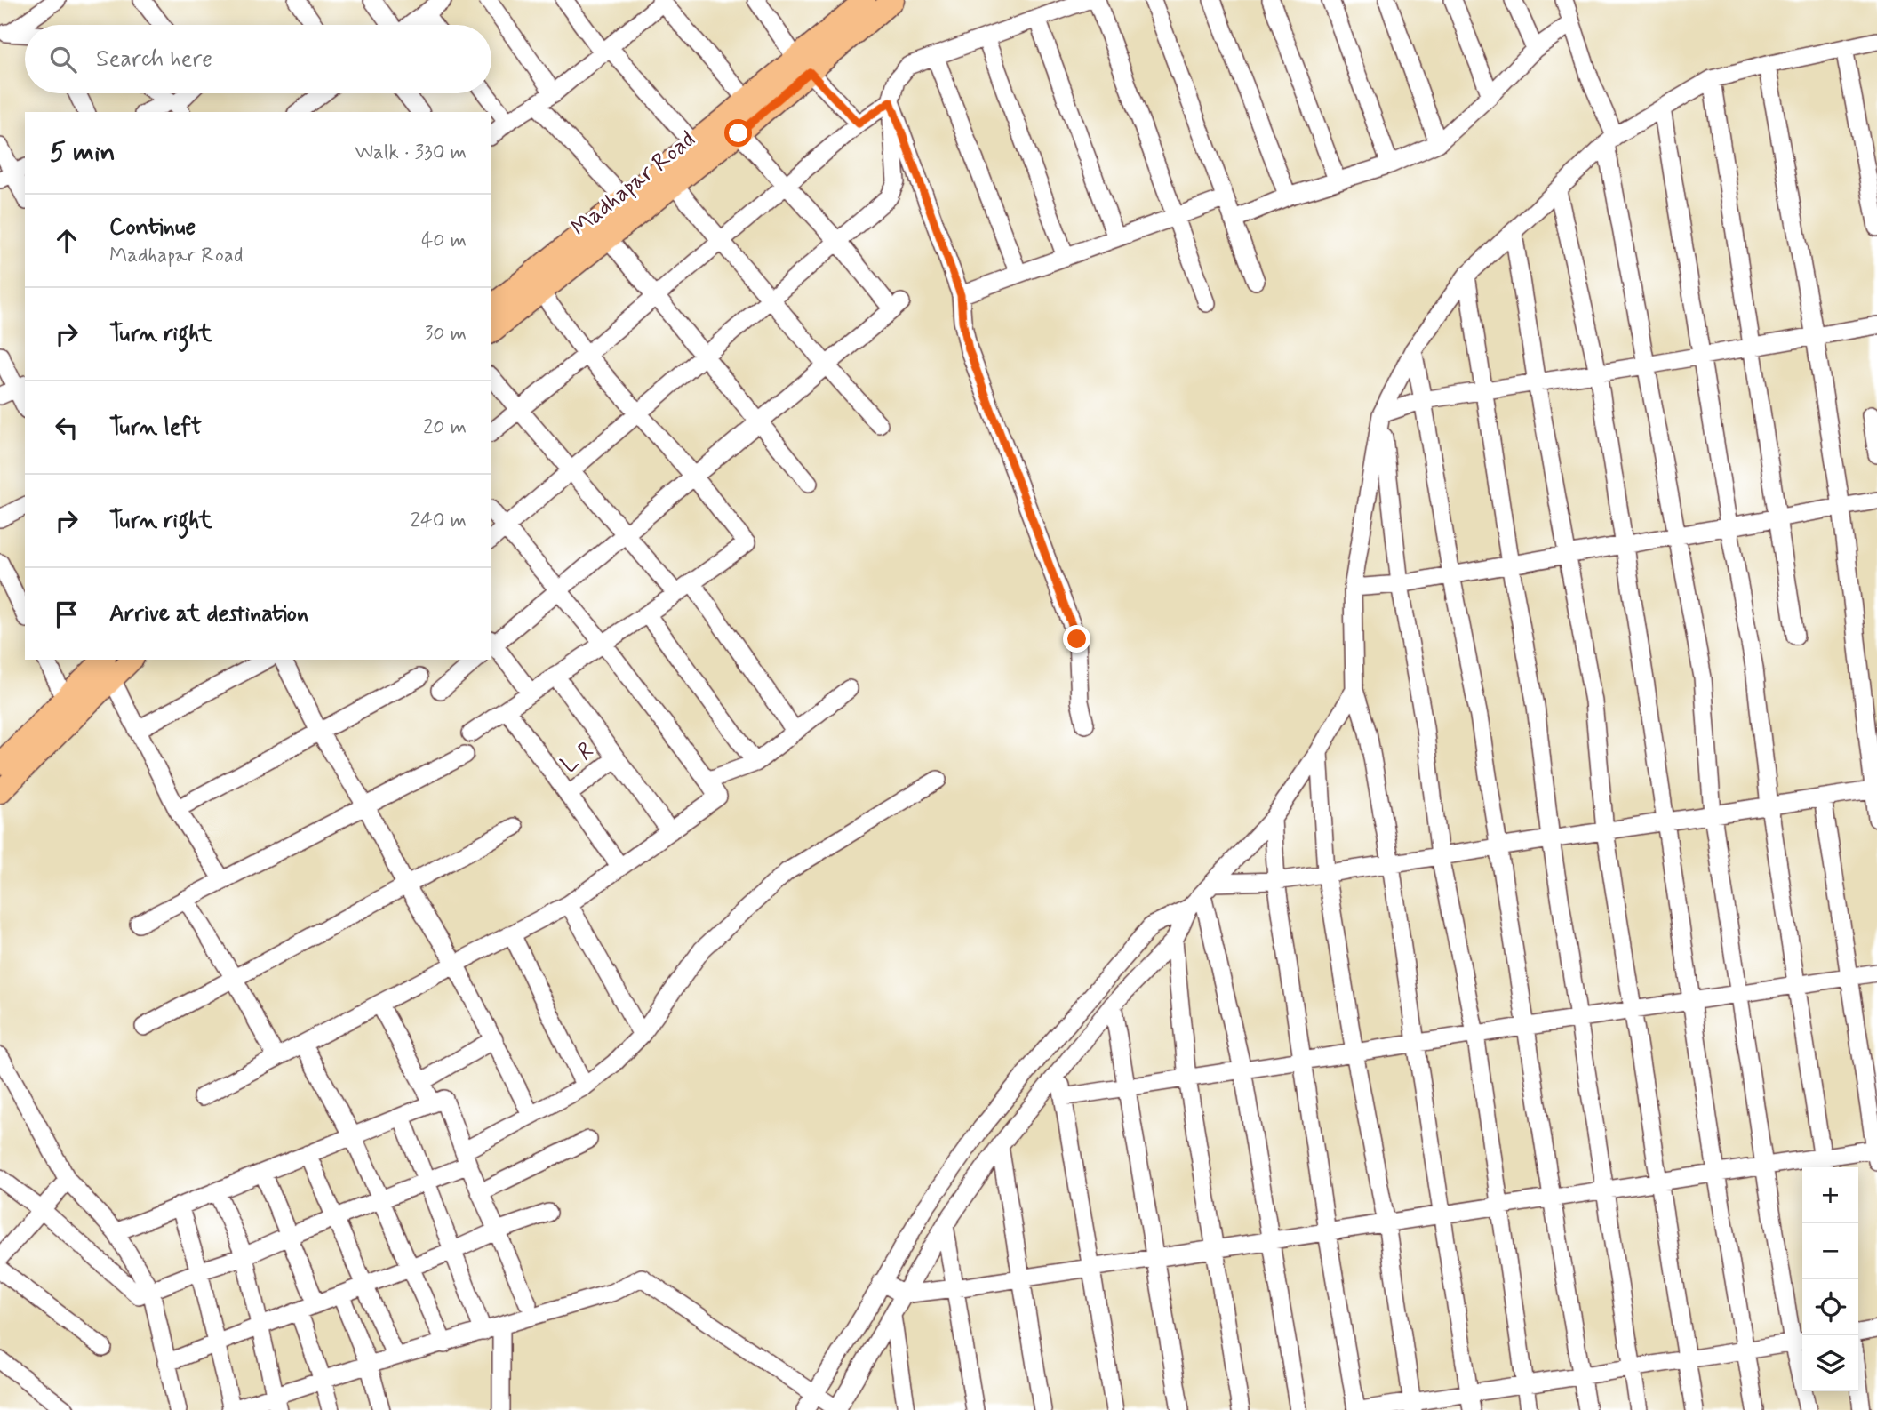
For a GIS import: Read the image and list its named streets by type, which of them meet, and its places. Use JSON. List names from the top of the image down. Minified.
{"streets":{"main road":["Madhapar Road"],"street":["L R"]},"page":{"search":"Search here","heading":["5 min","Walk · 330 m"],"list":[["Continue","Madhapar Road","40 m"],["Turn right","30 m"],["Turn left","20 m"],["Turn right","240 m"],"Arrive at destination"],"map_buttons":["+","−"]}}
